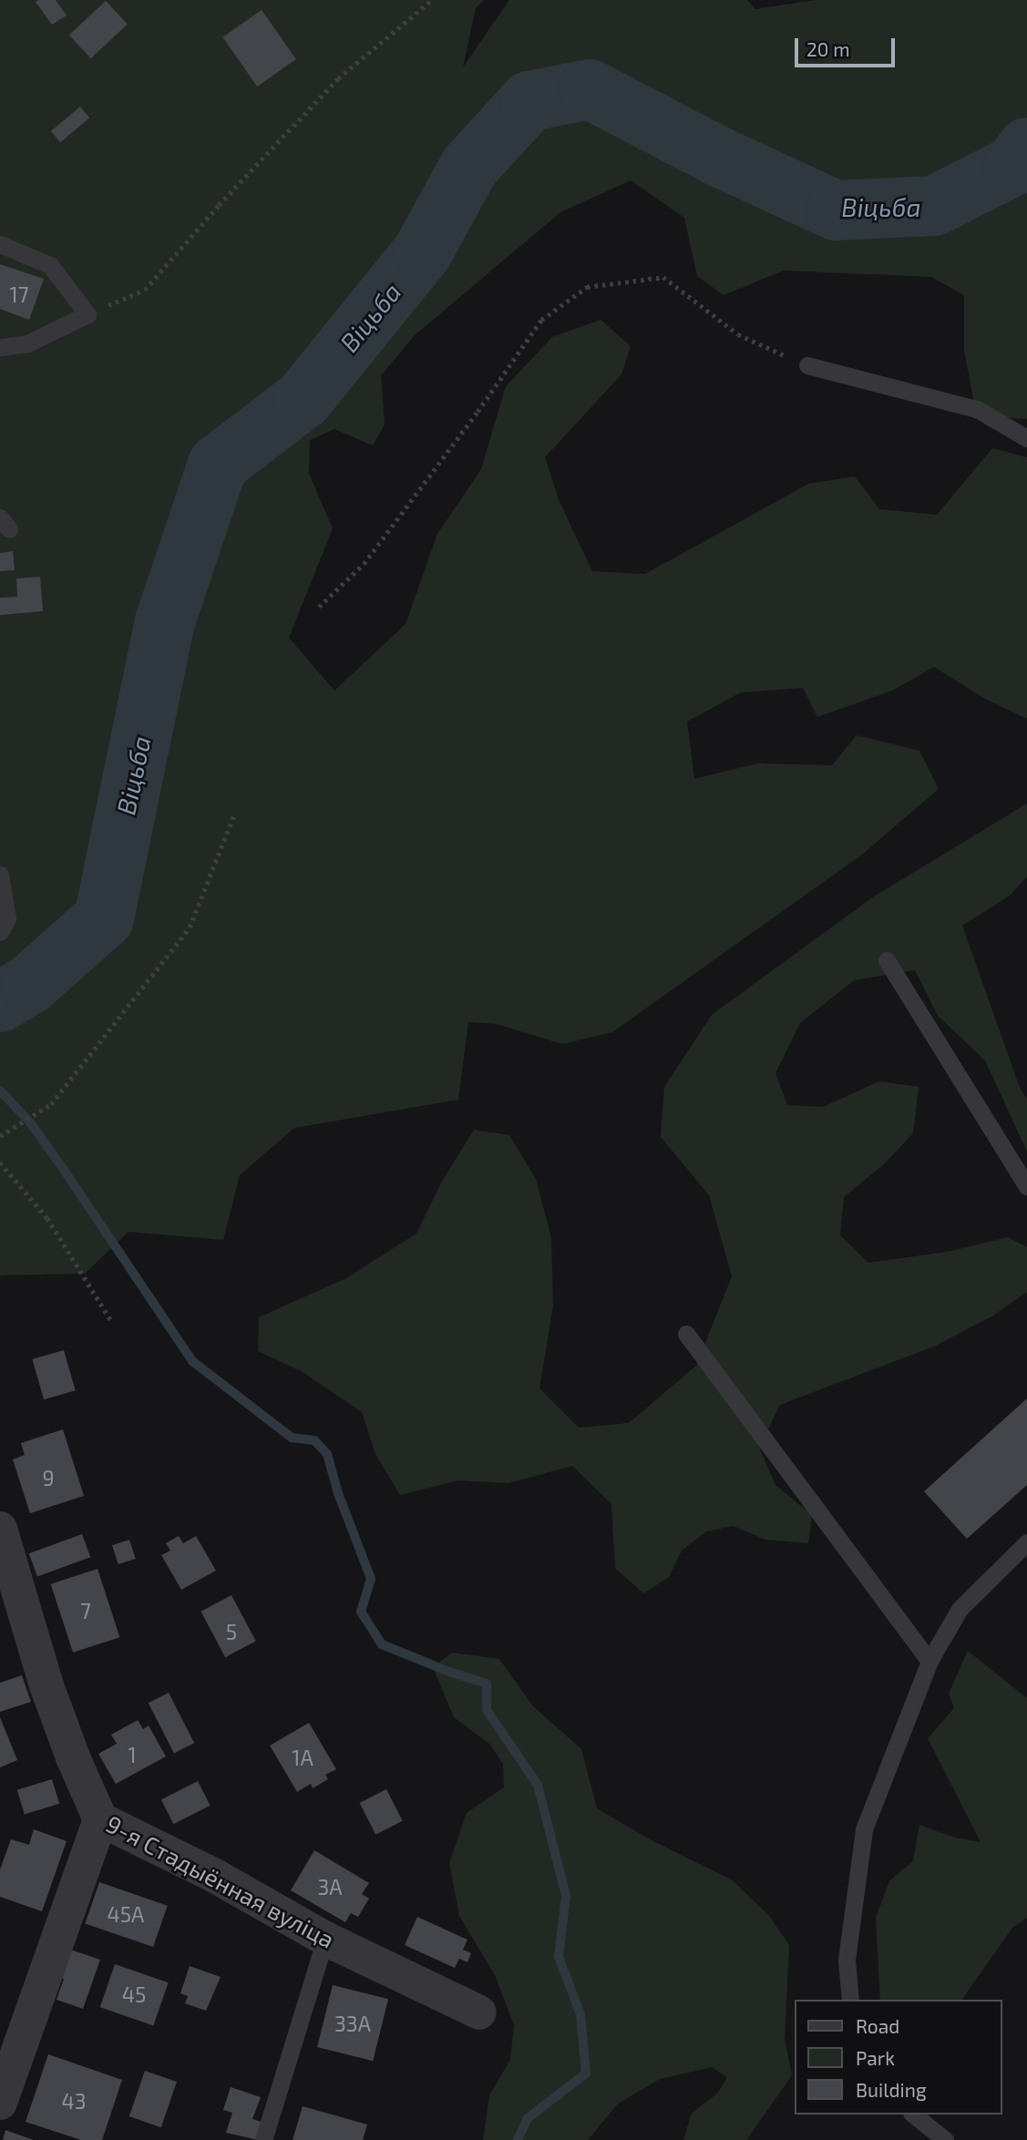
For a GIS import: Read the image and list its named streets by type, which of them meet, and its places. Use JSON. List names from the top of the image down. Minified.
{"streets":{"street":["9-я Стадыённая вуліца"]},"water":["Віцьба"],"house_numbers":["17","9","7","5","1","1А","3А","45А","45","33А","43"],"legend":["Road","Park","Building"],"scale_bar":"20 m"}
